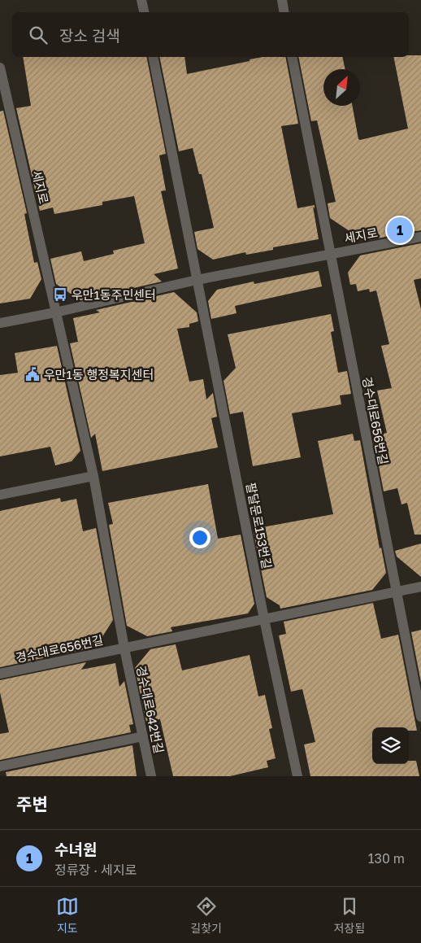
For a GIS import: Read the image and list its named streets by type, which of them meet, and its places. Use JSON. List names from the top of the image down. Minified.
{"streets":{"street":["세지로","경수대로656번길","팔달문로153번길","경수대로642번길"]},"crossings":[["세지로","경수대로656번길"],["세지로","팔달문로153번길"],["경수대로656번길","팔달문로153번길"],["경수대로656번길","경수대로642번길"]],"places":{"bus stop":["우만1동주민센터"],"public building":["우만1동 행정복지센터"]},"north":"top right","page":{"search":"장소 검색","pins":"1","heading":"주변","list":[{"mark":"1","name":"수녀원","note":"정류장 · 세지로","value":"130 m"}],"nav":["지도","길찾기","저장됨"]}}
